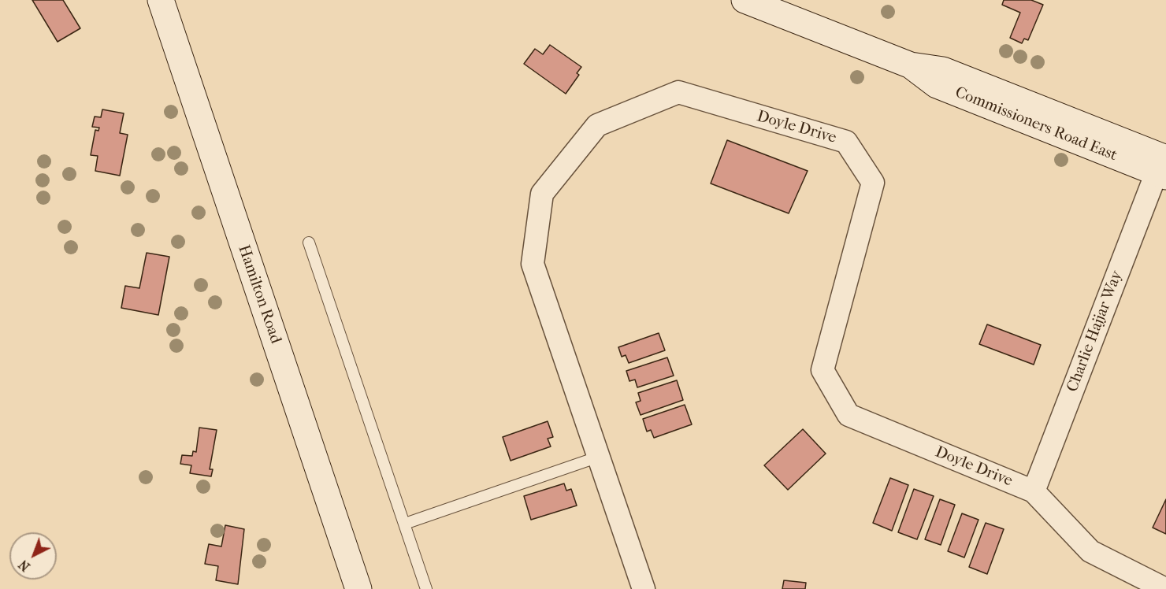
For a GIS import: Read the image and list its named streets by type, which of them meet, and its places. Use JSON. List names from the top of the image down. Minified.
{"streets":{"main road":["Commissioners Road East","Hamilton Road"],"street":["Doyle Drive","Charlie Hajjar Way"]},"crossings":[["Commissioners Road East","Charlie Hajjar Way"],["Doyle Drive","Charlie Hajjar Way"]],"north":"bottom left"}
